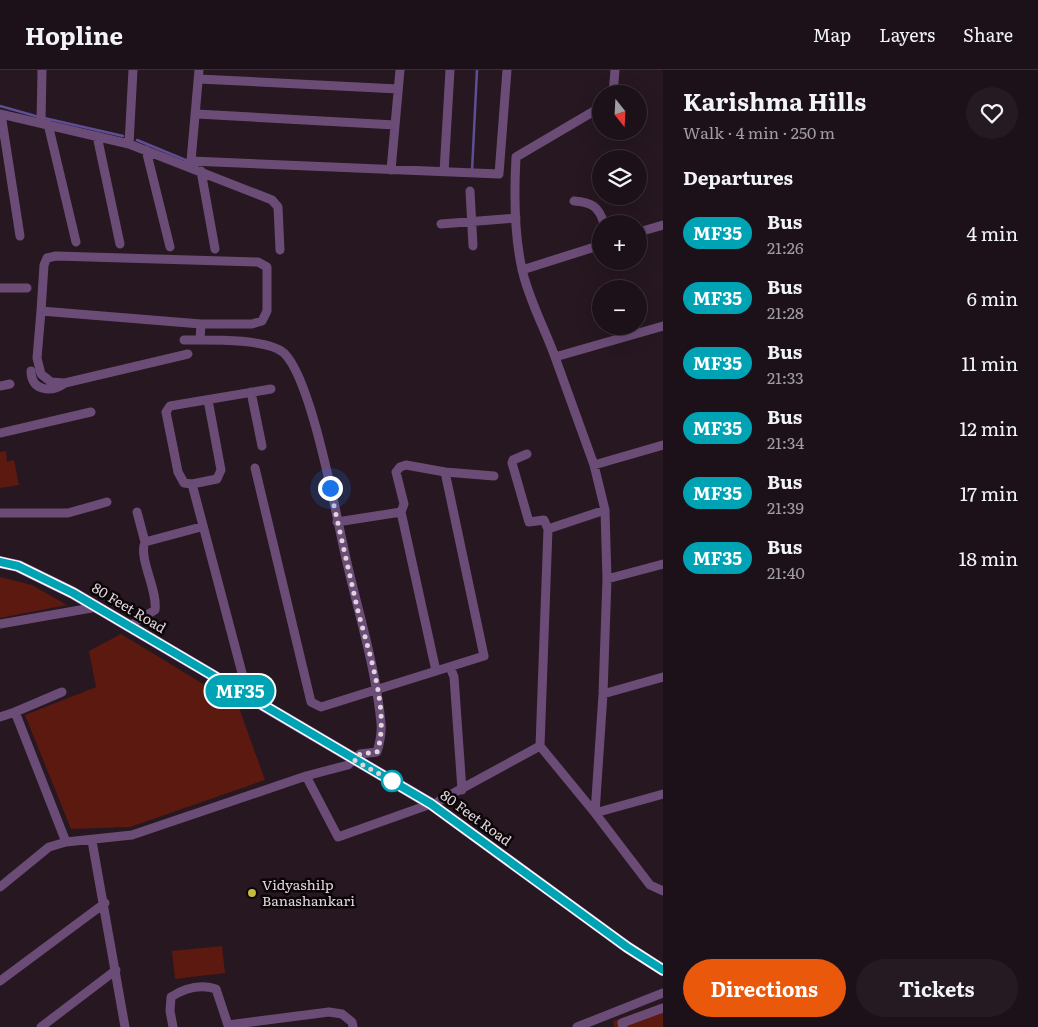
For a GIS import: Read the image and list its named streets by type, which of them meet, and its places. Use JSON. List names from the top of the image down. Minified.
{"streets":{"main road":["80 Feet Road"]},"places":["Vidyashilp Banashankari"],"lines":["bus line MF35"],"north":"bottom","page":{"header":"Hopline","nav":["Map","Layers","Share"],"on_map":"MF35","heading":[["Karishma Hills","Walk · 4 min · 250 m"],"Departures"],"map_buttons":["+","−"],"list":[{"mark":"MF35","name":"Bus","note":"21:26","value":"4 min"},{"mark":"MF35","name":"Bus","note":"21:28","value":"6 min"},{"mark":"MF35","name":"Bus","note":"21:33","value":"11 min"},{"mark":"MF35","name":"Bus","note":"21:34","value":"12 min"},{"mark":"MF35","name":"Bus","note":"21:39","value":"17 min"},{"mark":"MF35","name":"Bus","note":"21:40","value":"18 min"}],"buttons":["Directions","Tickets"]}}
